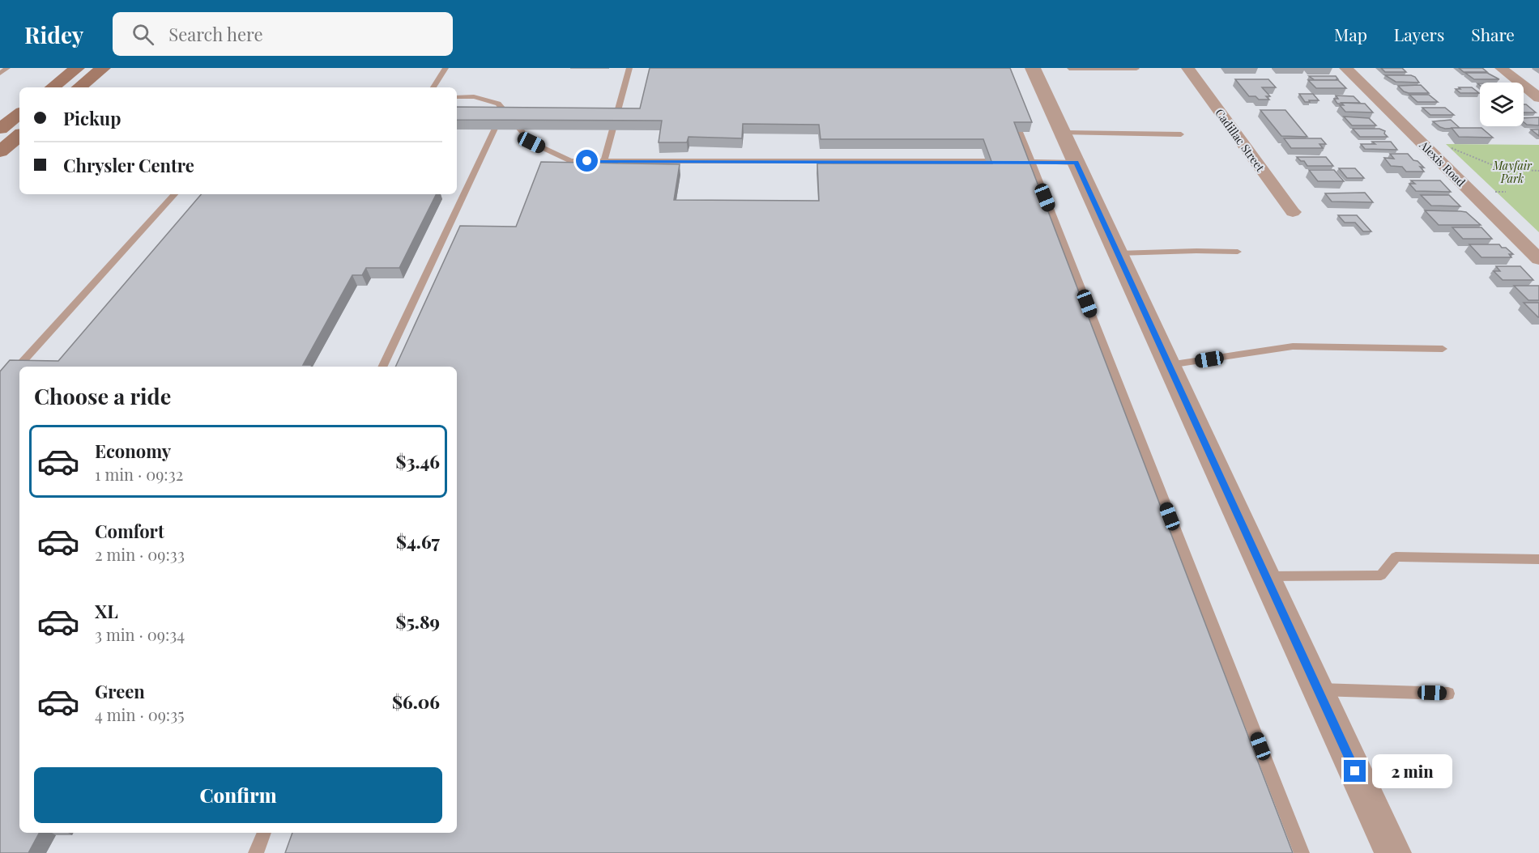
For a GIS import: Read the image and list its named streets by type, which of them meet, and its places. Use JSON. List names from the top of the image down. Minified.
{"streets":{"street":["Cadillac Street","Alexis Road"]},"parks":["Mayfair Park"],"page":{"header":"Ridey","search":"Search here","nav":["Map","Layers","Share"],"banner":["Pickup","Chrysler Centre"],"heading":"Choose a ride","list":[{"name":"Economy","note":"1 min · 09:32","value":"$3.46"},{"name":"Comfort","note":"2 min · 09:33","value":"$4.67"},{"name":"XL","note":"3 min · 09:34","value":"$5.89"},{"name":"Green","note":"4 min · 09:35","value":"$6.06"}],"bubble":"2 min","buttons":"Confirm"}}
